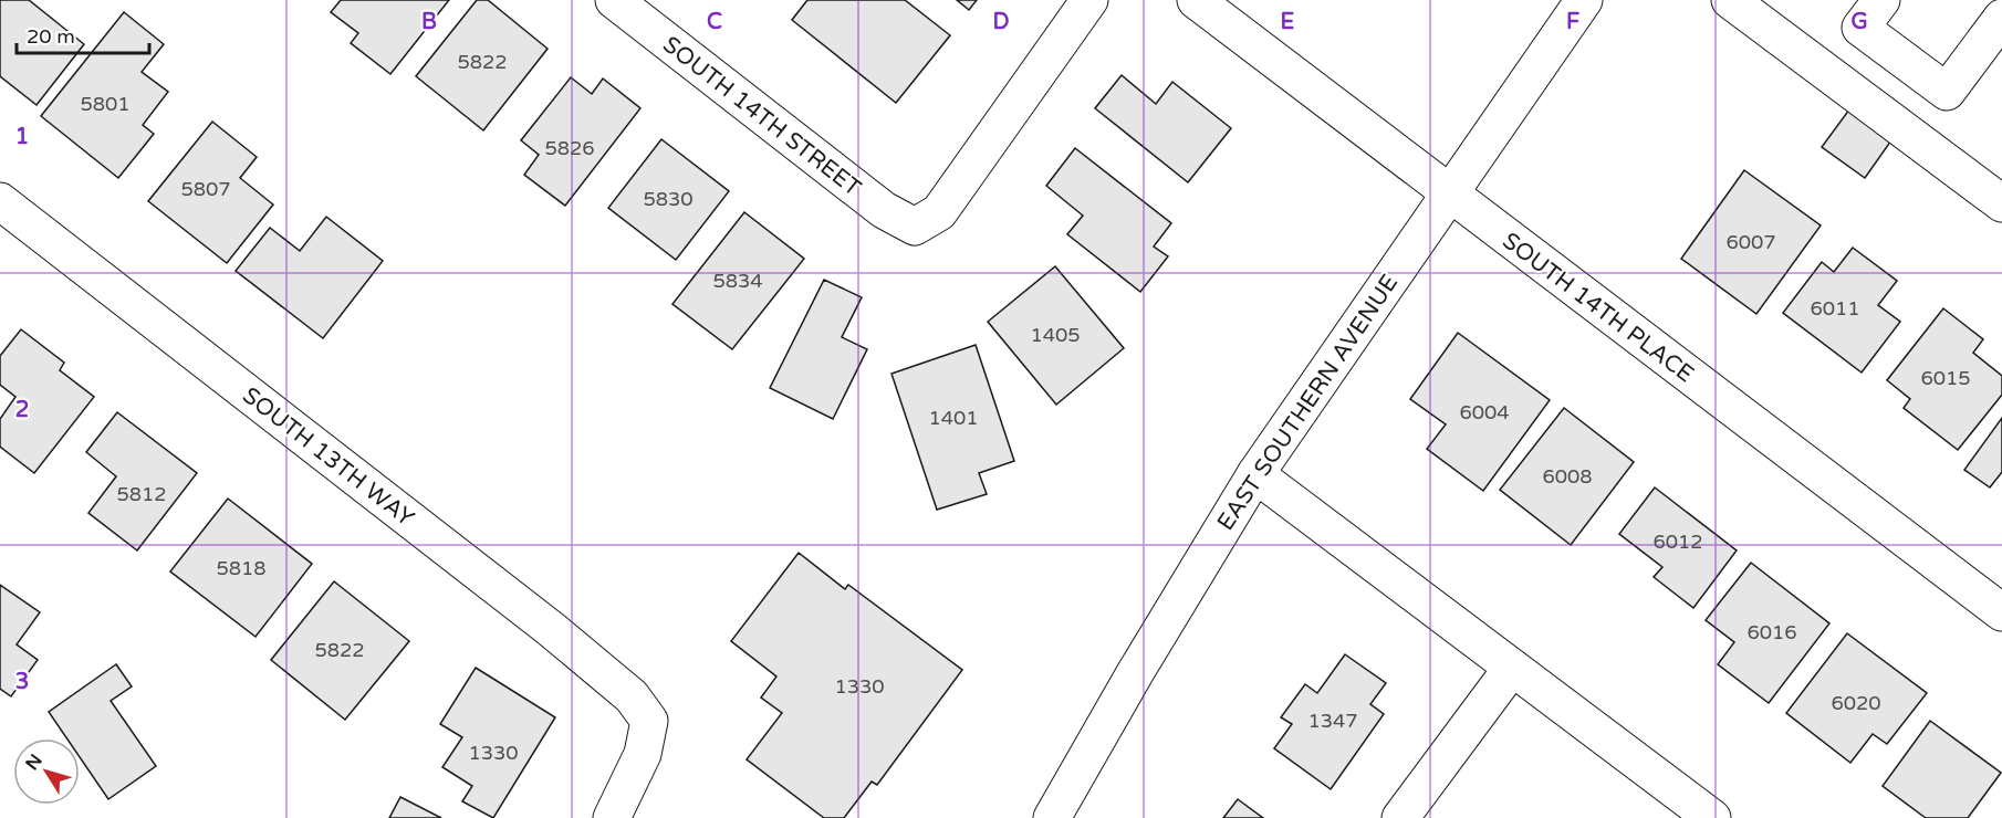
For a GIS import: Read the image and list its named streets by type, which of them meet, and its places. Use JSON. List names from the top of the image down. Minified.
{"streets":{"street":["SOUTH 14TH STREET","SOUTH 14TH PLACE","EAST SOUTHERN AVENUE","SOUTH 13TH WAY"]},"crossings":[["SOUTH 14TH PLACE","EAST SOUTHERN AVENUE"]],"house_numbers":["5822","5801","5826","5807","5830","6007","5834","6011","1405","6015","6004","1401","6008","5812","6012","5818","6016","5822","1330","6020","1347","1330"],"scale_bar":"20 m","north":"top left","grid":{"columns":["B","C","D","E","F","G"],"rows":["1","2","3"]}}
